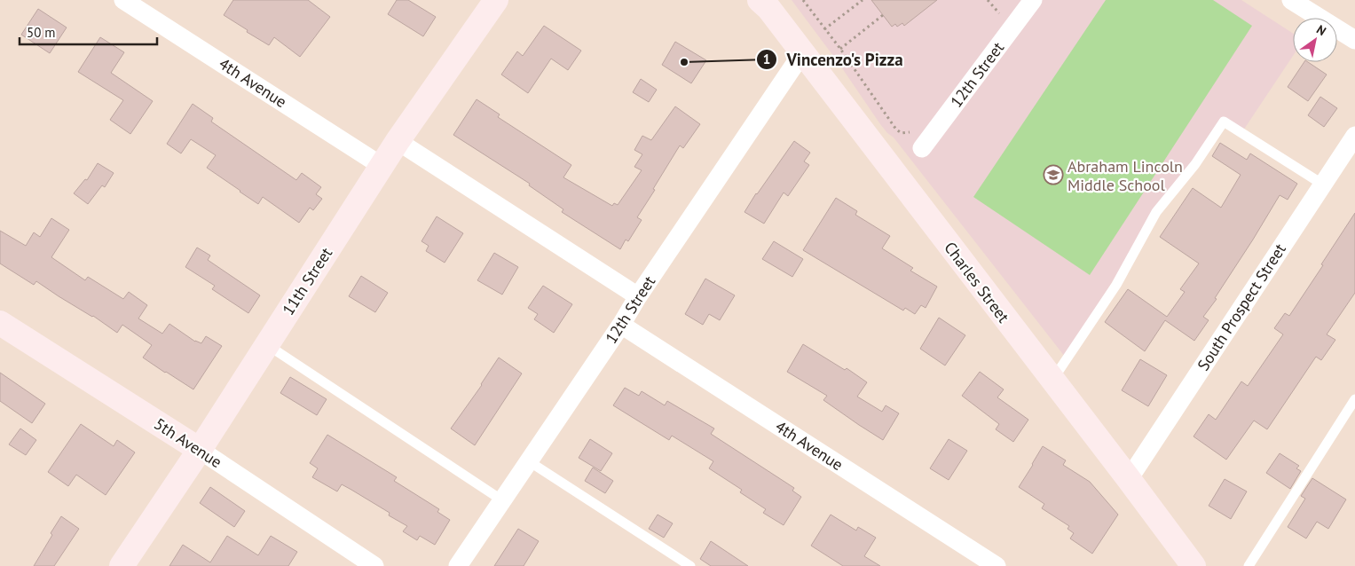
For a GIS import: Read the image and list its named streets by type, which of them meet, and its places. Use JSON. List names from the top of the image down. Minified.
{"streets":{"main road":["11th Street","Charles Street","5th Avenue"],"street":["12th Street","4th Avenue","South Prospect Street"]},"crossings":[["12th Street","4th Avenue"],["12th Street","Charles Street"],["4th Avenue","11th Street"],["11th Street","5th Avenue"],["Charles Street","South Prospect Street"]],"places":{"other":["Vincenzo's Pizza"],"school or university":["Abraham Lincoln Middle School"]},"scale_bar":"50 m","north":"top right"}
